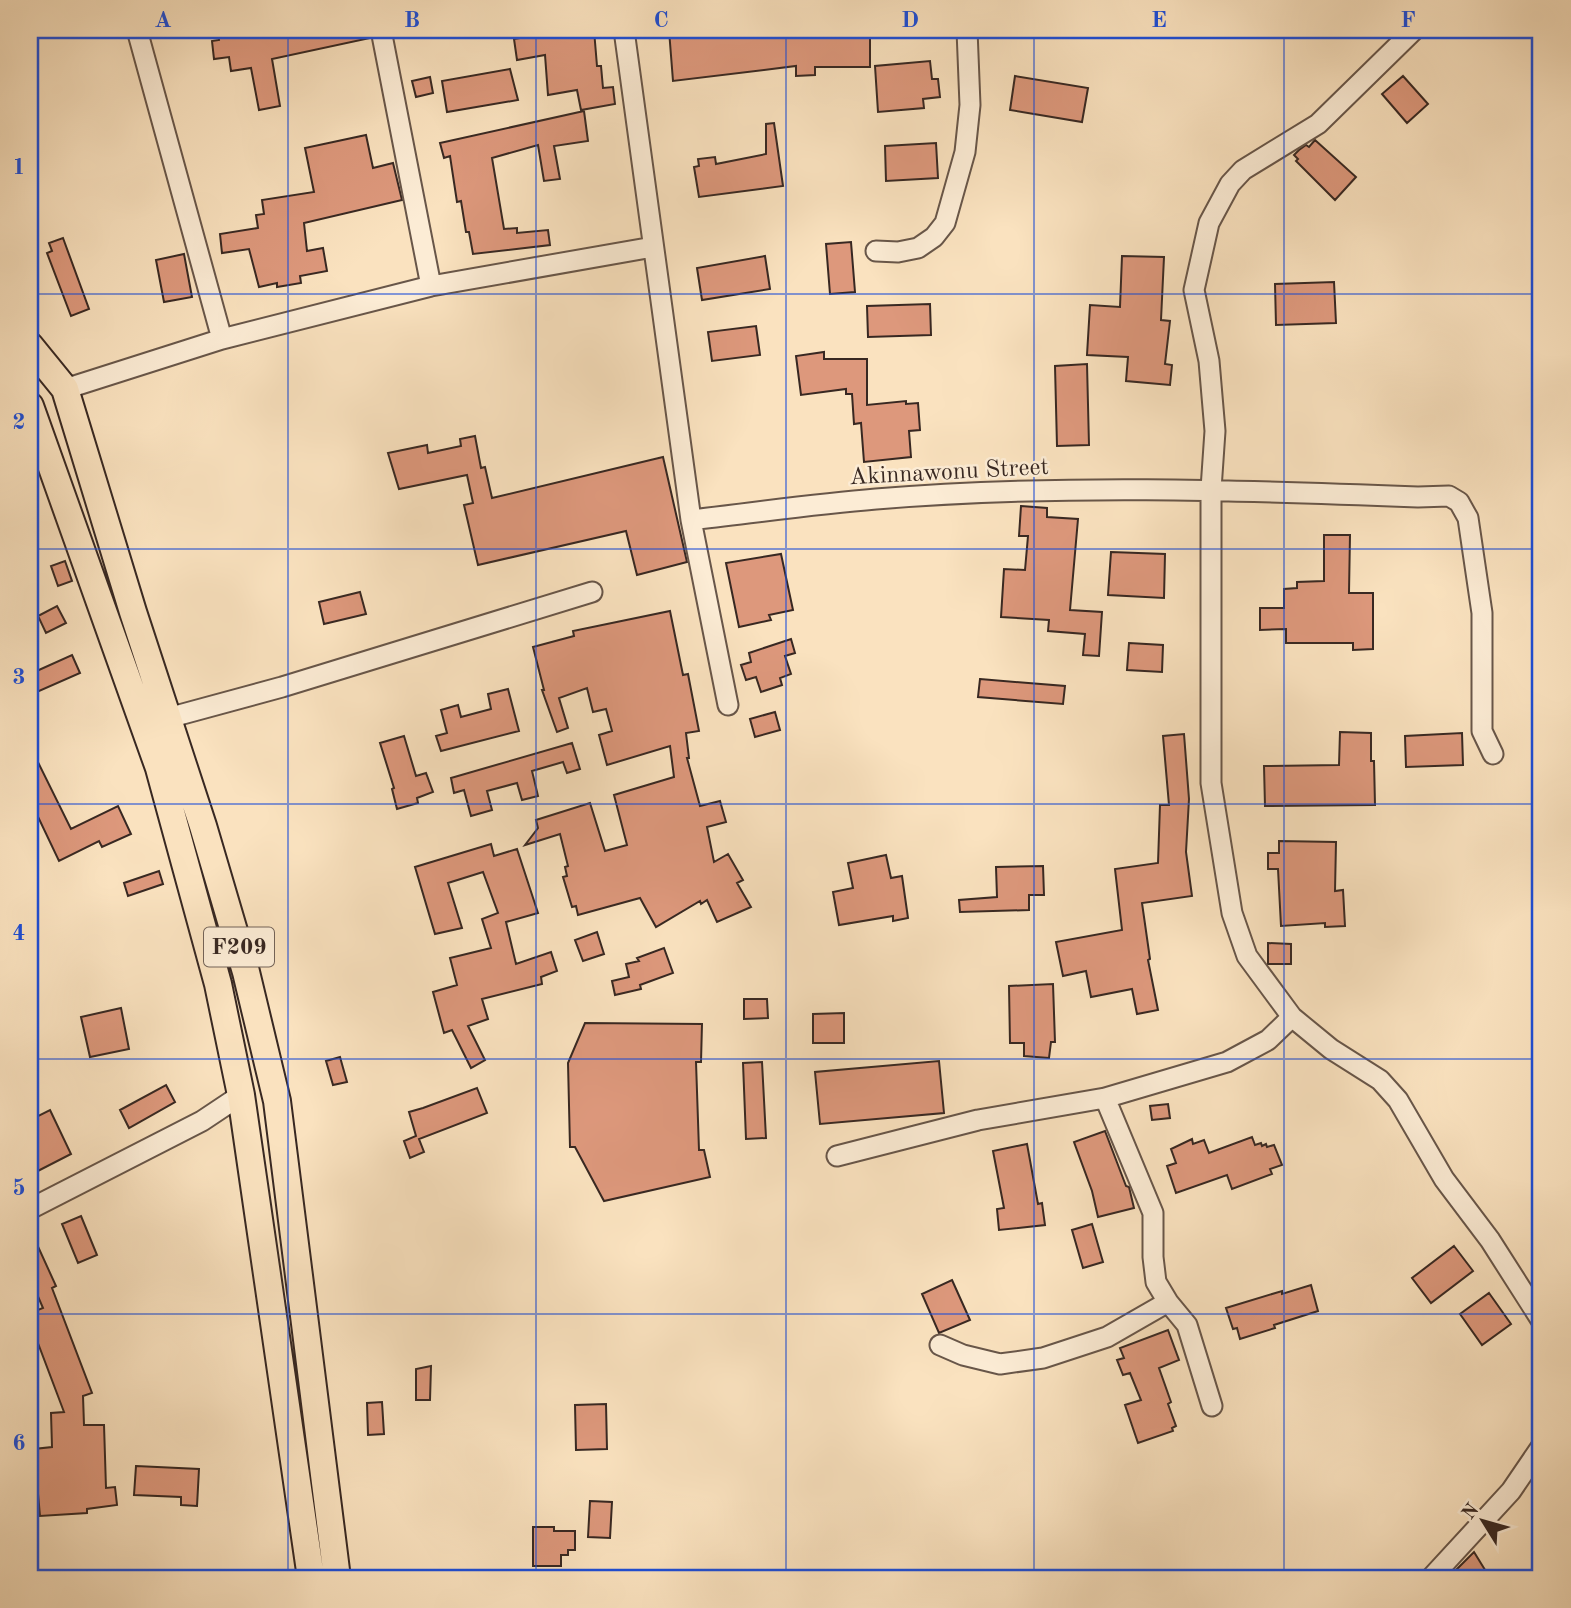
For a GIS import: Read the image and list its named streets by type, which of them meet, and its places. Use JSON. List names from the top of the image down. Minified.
{"streets":{"main road":["F209"],"street":["Akinnawonu Street"]},"north":"top left","grid":{"columns":["A","B","C","D","E","F"],"rows":["1","2","3","4","5","6"]}}
